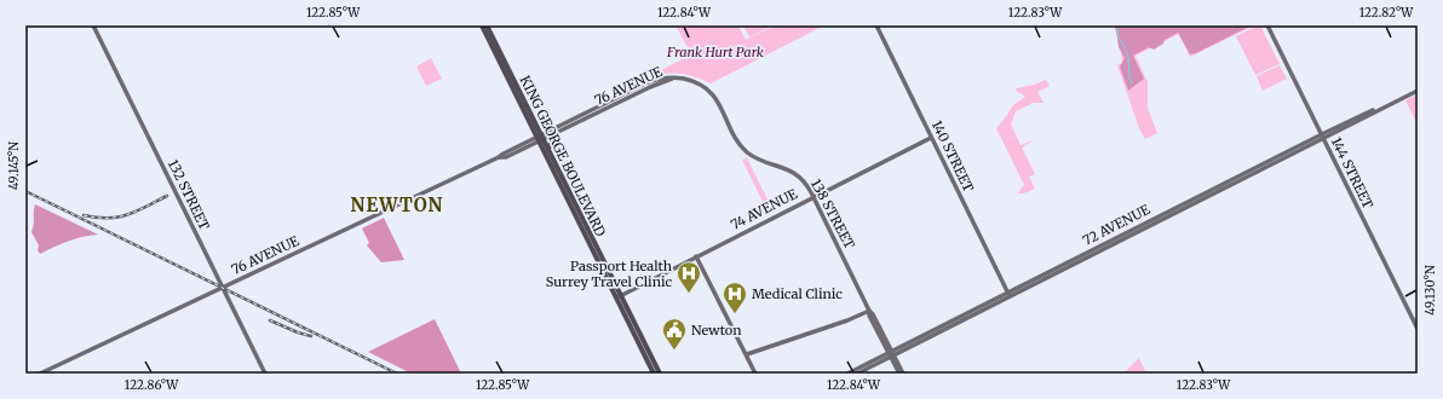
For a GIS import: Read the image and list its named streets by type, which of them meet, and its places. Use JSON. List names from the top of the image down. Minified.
{"streets":{"main road":["76 AVENUE","KING GEORGE BOULEVARD","140 STREET","144 STREET","132 STREET","74 AVENUE","138 STREET","72 AVENUE"]},"crossings":[["76 AVENUE","KING GEORGE BOULEVARD"],["76 AVENUE","132 STREET"],["76 AVENUE","138 STREET"],["KING GEORGE BOULEVARD","74 AVENUE"],["140 STREET","74 AVENUE"],["140 STREET","72 AVENUE"],["144 STREET","72 AVENUE"],["74 AVENUE","138 STREET"],["138 STREET","72 AVENUE"]],"districts":["NEWTON"],"parks":["Frank Hurt Park"],"places":{"hospital":["Passport Health Surrey Travel Clinic","Medical Clinic"],"public building":["Newton"]},"coordinates":["122.85°W","122.84°W","122.83°W","122.82°W","49.145°N","49.130°N","122.86°W"]}
